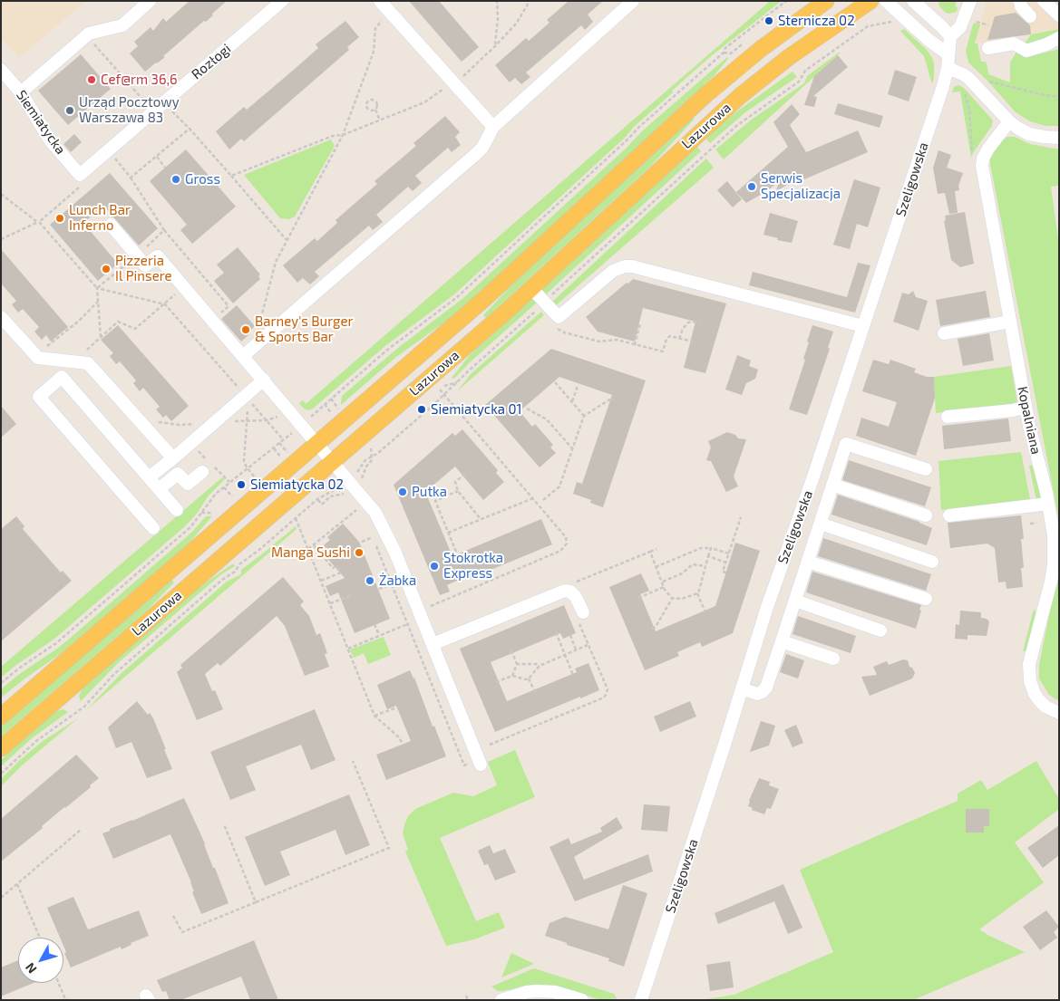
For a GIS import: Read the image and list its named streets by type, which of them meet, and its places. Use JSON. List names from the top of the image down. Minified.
{"streets":{"main road":["Lazurowa"],"street":["Rozłogi","Siemiatycka","Szeligowska","Kopalniana"]},"crossings":[["Rozłogi","Siemiatycka"]],"places":["Sternicza 02","Cef@rm 36,6","Urząd Pocztowy Warszawa 83","Gross","Serwis Specjalizacja","Lunch Bar Inferno","Pizzeria Il Pinsere","Barney's Burger & Sports Bar","Siemiatycka 01","Siemiatycka 02","Putka","Manga Sushi","Stokrotka Express","Żabka"],"north":"bottom left"}
